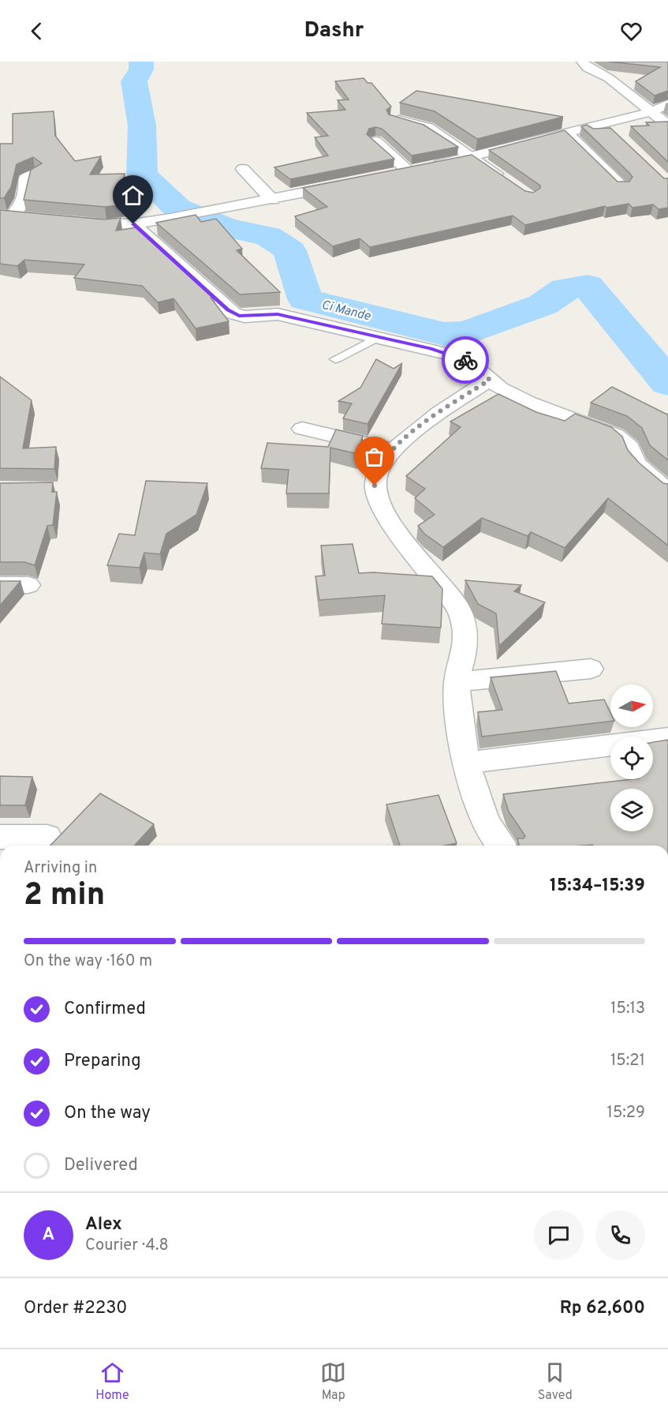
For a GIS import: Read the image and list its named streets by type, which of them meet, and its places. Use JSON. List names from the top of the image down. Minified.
{"water":["Ci Mande"],"north":"right","page":{"header":"Dashr","heading":["2 min","Arriving in","15:34–15:39"],"panel":["Alex","Courier · 4.8","Order #2230","Rp 62,600"],"bar":"On the way · 160 m","list":[["Confirmed","15:13"],["Preparing","15:21"],["On the way","15:29"],"Delivered"],"round":"A","tabs":["Home","Map","Saved"]}}
